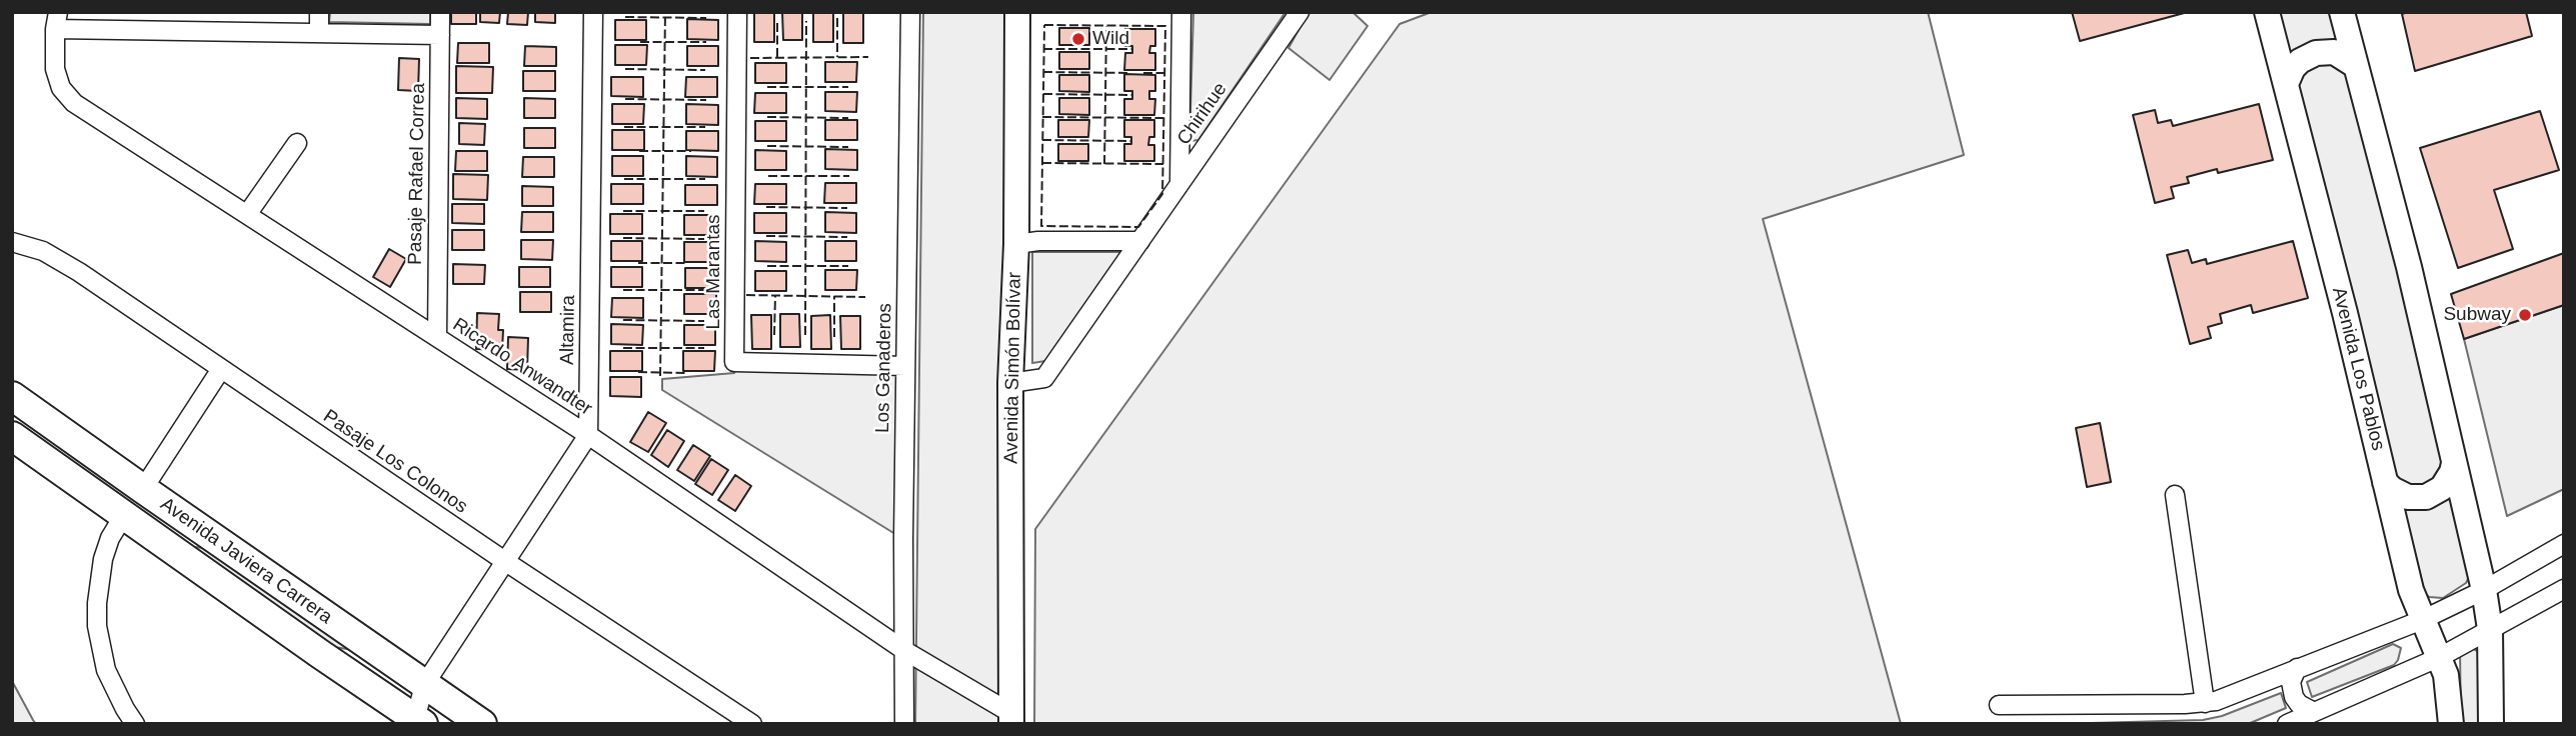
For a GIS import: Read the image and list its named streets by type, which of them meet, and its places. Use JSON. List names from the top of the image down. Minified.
{"streets":{"main road":["Avenida Simón Bolívar","Avenida Los Pablos","Avenida Javiera Carrera"],"street":["Chirihue","Pasaje Rafael Correa","Las Marantas","Altamira","Ricardo Anwandter","Los Ganaderos","Pasaje Los Colonos"]},"crossings":[["Chirihue","Avenida Simón Bolívar"],["Pasaje Rafael Correa","Ricardo Anwandter"],["Las Marantas","Los Ganaderos"],["Altamira","Ricardo Anwandter"],["Ricardo Anwandter","Los Ganaderos"],["Ricardo Anwandter","Avenida Simón Bolívar"]],"places":["Wild","Subway"]}
